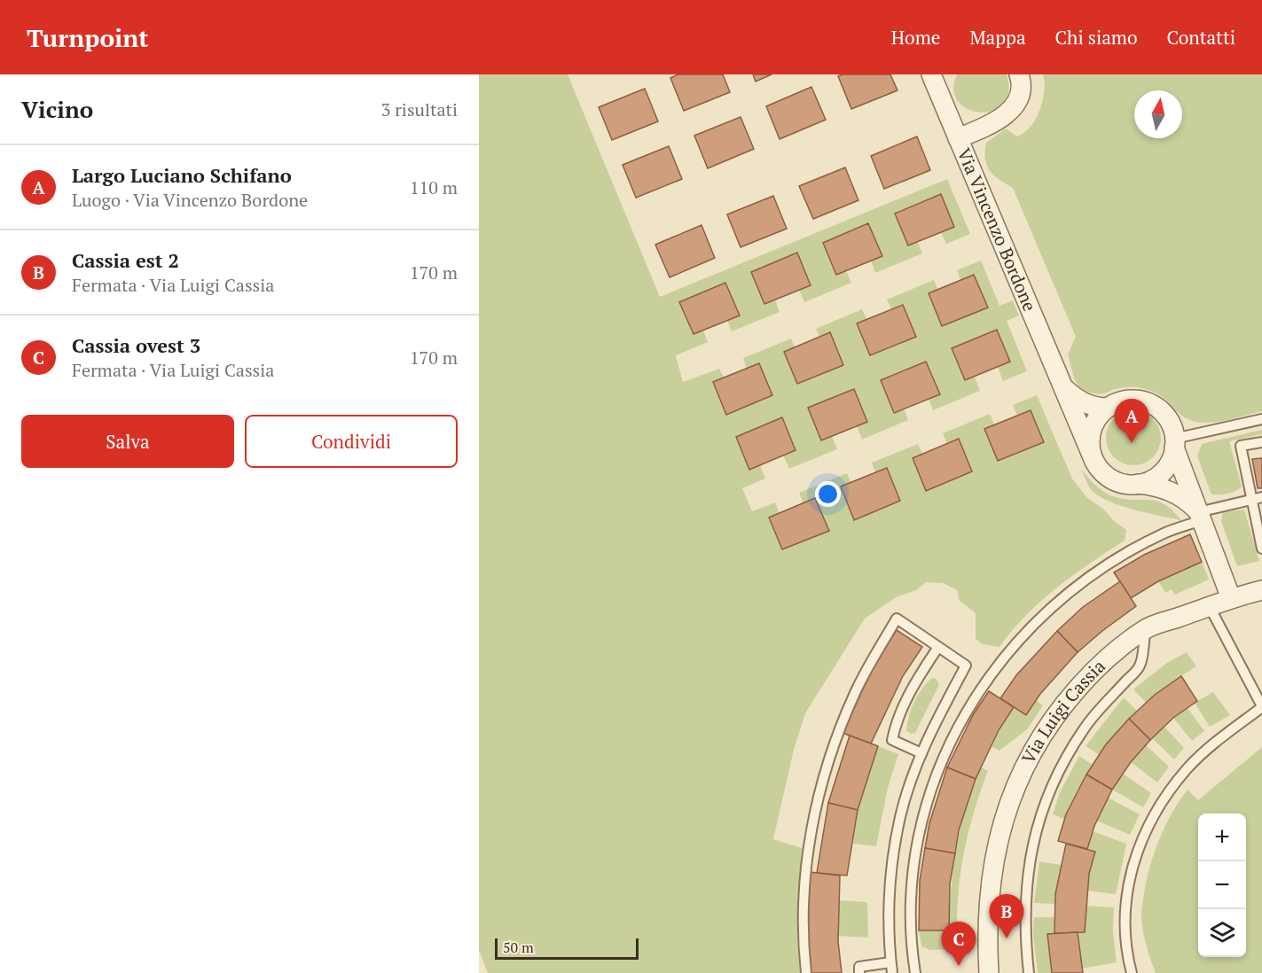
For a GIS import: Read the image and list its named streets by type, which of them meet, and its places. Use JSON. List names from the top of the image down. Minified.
{"streets":{"street":["Via Vincenzo Bordone","Via Luigi Cassia"]},"scale_bar":"50 m","north":"top","page":{"header":"Turnpoint","nav":["Home","Mappa","Chi siamo","Contatti"],"heading":["Vicino","3 risultati"],"list":[{"mark":"A","name":"Largo Luciano Schifano","note":"Luogo · Via Vincenzo Bordone","value":"110 m"},{"mark":"B","name":"Cassia est 2","note":"Fermata · Via Luigi Cassia","value":"170 m"},{"mark":"C","name":"Cassia ovest 3","note":"Fermata · Via Luigi Cassia","value":"170 m"}],"buttons":["Salva","Condividi"],"pins":["A","B","C"],"map_buttons":["+","−"],"scale":"50 m"}}
